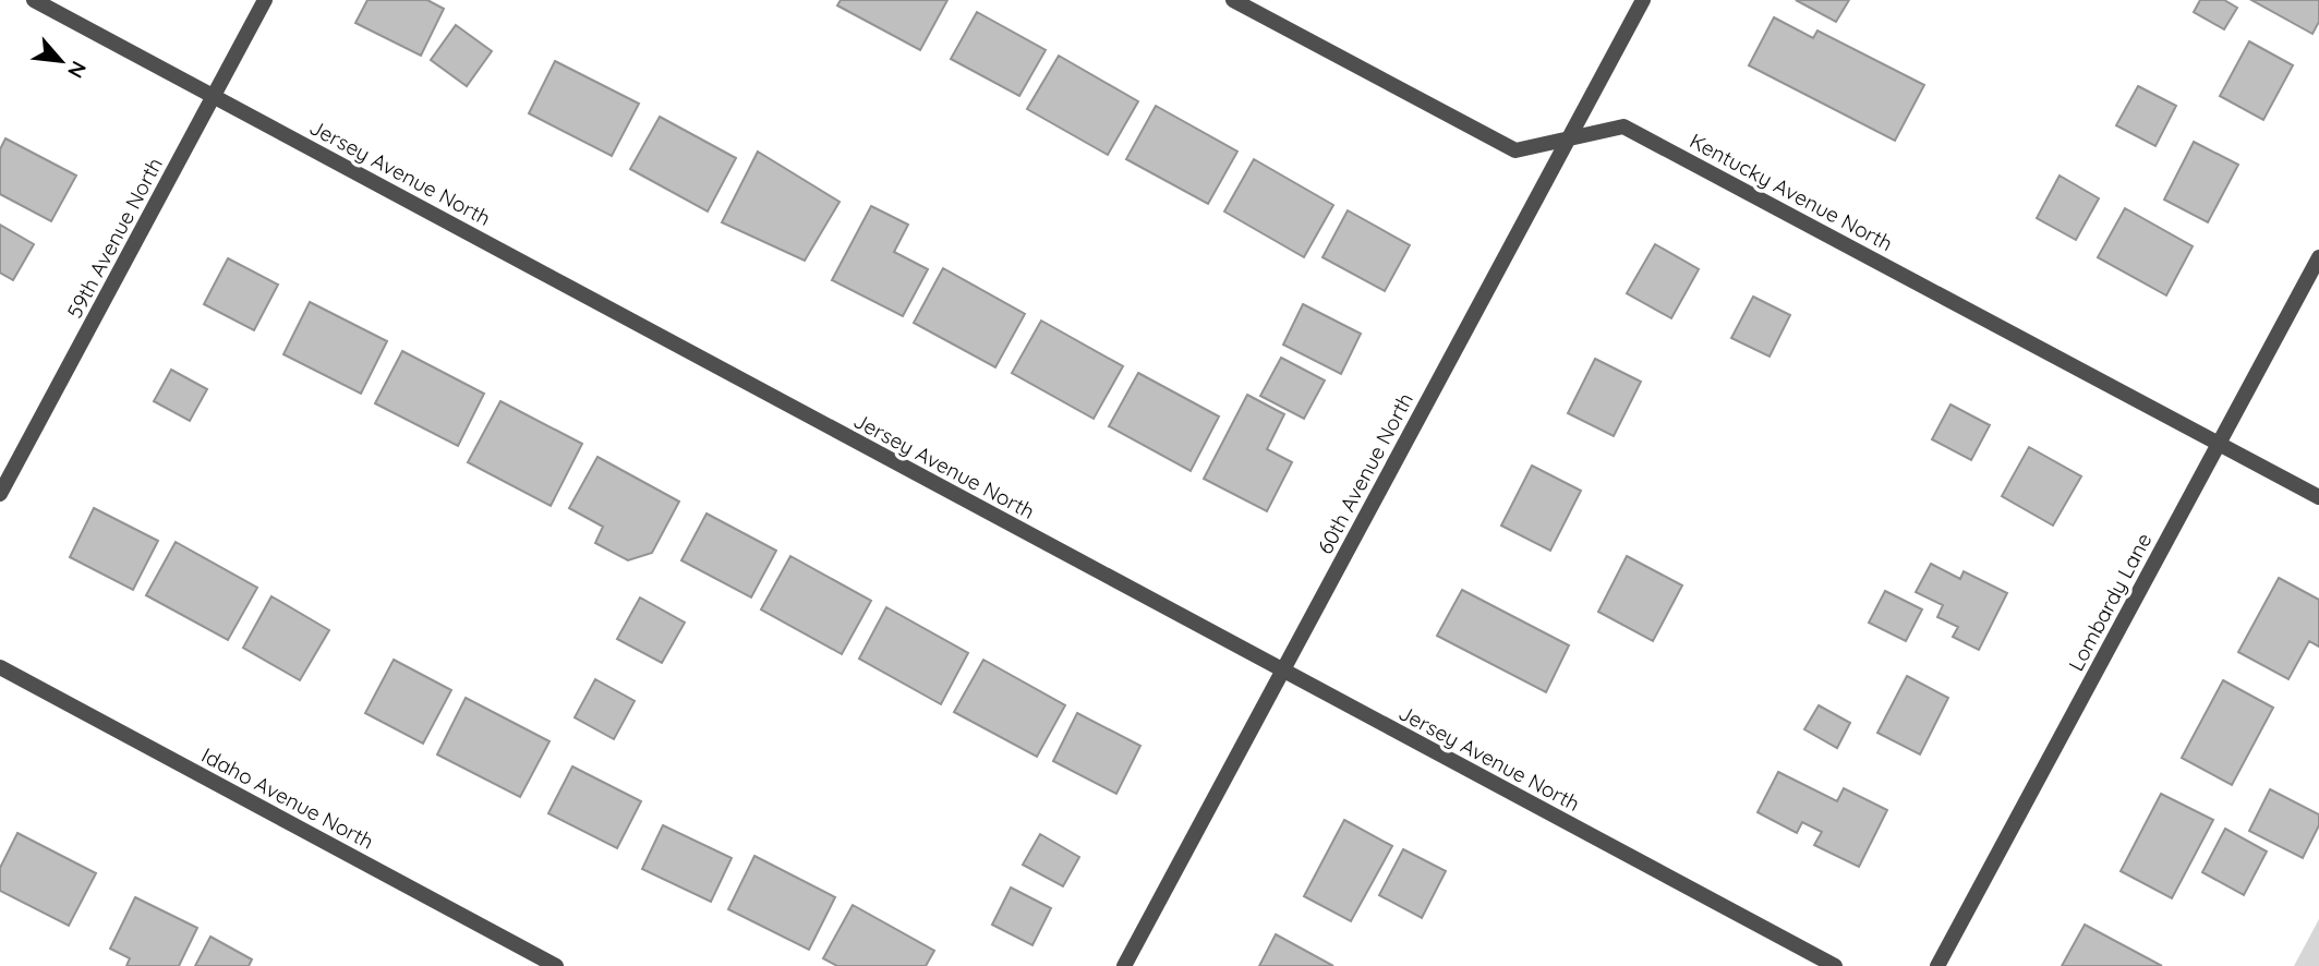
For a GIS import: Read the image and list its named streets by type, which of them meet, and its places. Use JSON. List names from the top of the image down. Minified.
{"streets":{"street":["Jersey Avenue North","Kentucky Avenue North","59th Avenue North","60th Avenue North","Lombardy Lane","Idaho Avenue North"]},"crossings":[["Jersey Avenue North","59th Avenue North"],["Jersey Avenue North","60th Avenue North"],["Kentucky Avenue North","60th Avenue North"],["Kentucky Avenue North","Lombardy Lane"]],"north":"bottom right"}
